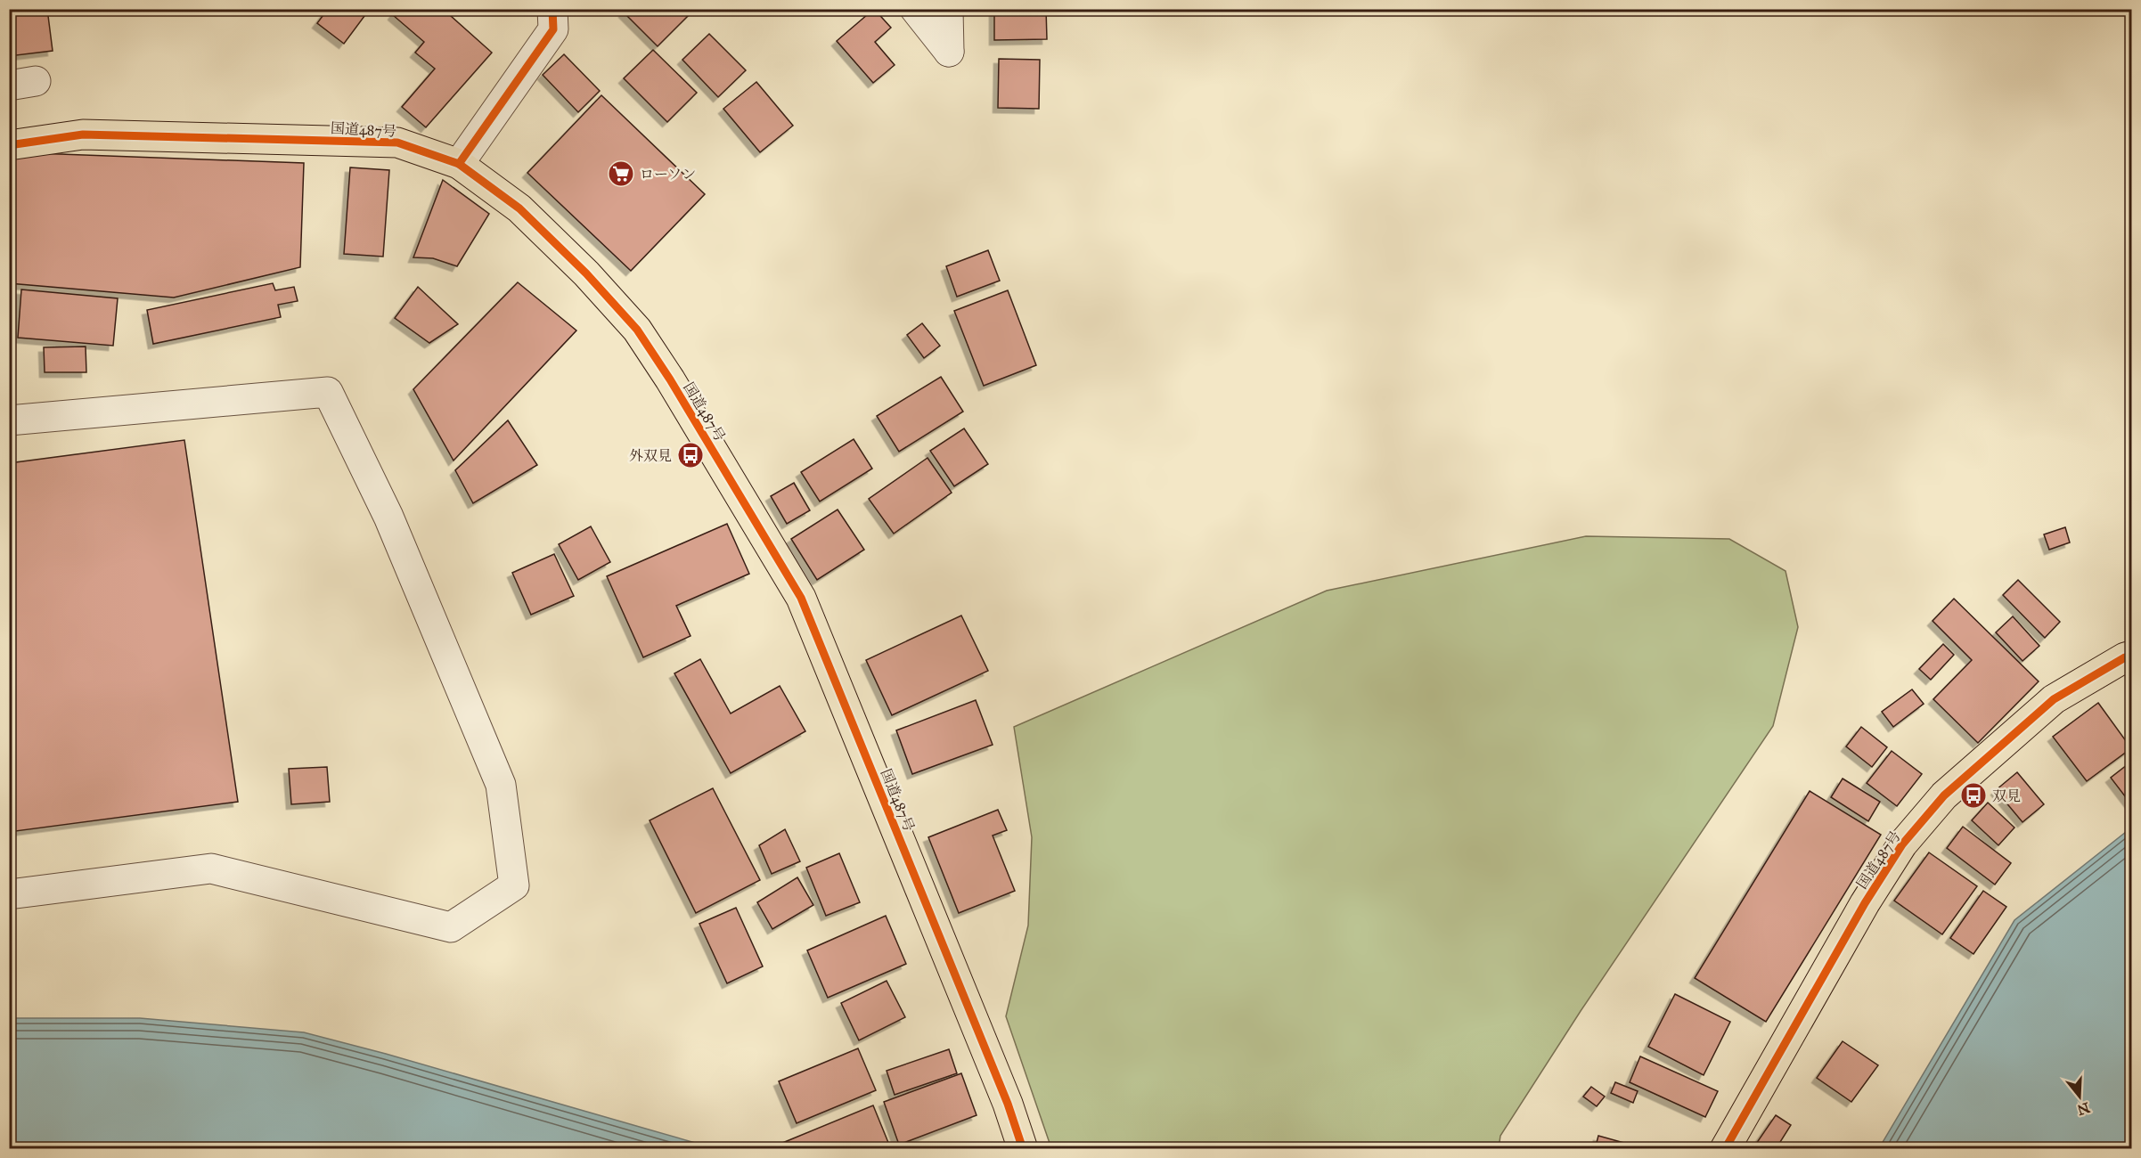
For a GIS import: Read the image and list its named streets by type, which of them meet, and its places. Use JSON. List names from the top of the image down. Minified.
{"streets":{"highway":["国道487号"]},"places":{"supermarket":["ローソン"],"bus stop":["外双見","双見"]},"north":"bottom"}
